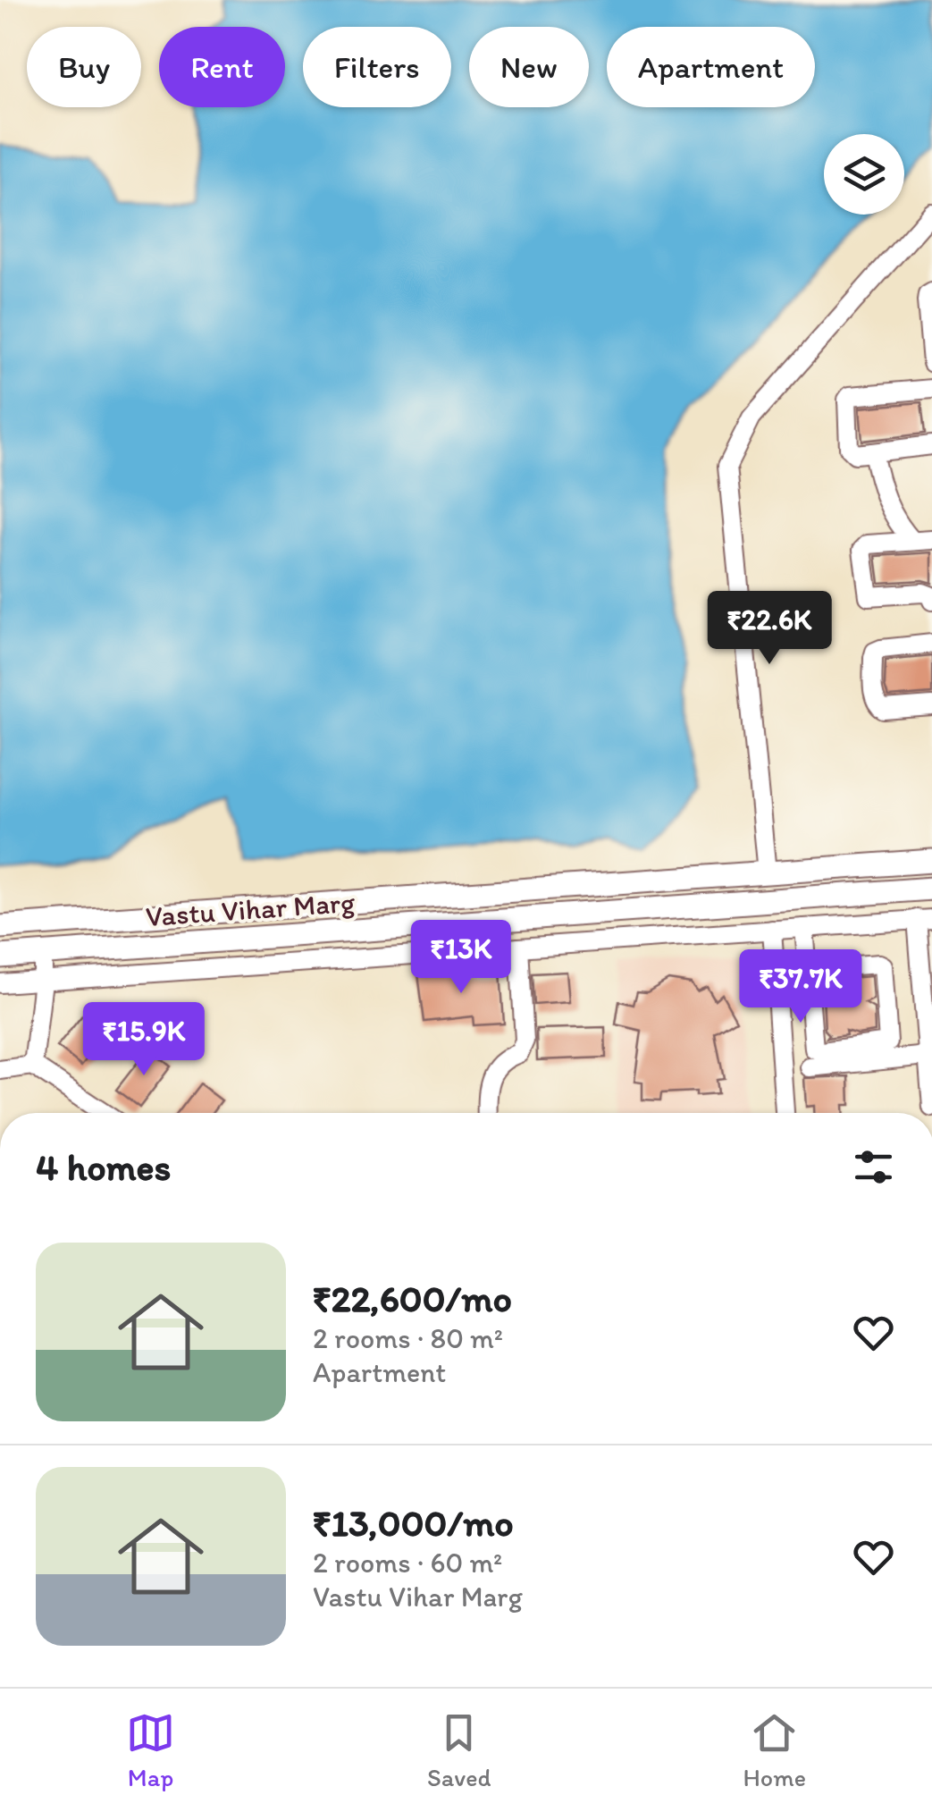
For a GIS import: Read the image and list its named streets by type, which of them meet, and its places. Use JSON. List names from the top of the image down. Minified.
{"streets":{"main road":["Vastu Vihar Marg"]},"page":{"chip":["Buy","Rent","Filters","New","Apartment"],"price":["₹22.6K","₹13K","₹37.7K","₹15.9K"],"heading":"4 homes","list":[{"name":"₹22,600/mo","note":"2 rooms · 80 m² · Apartment"},{"name":"₹13,000/mo","note":"2 rooms · 60 m² · Vastu Vihar Marg"}],"tabs":["Map","Saved","Home"]}}
